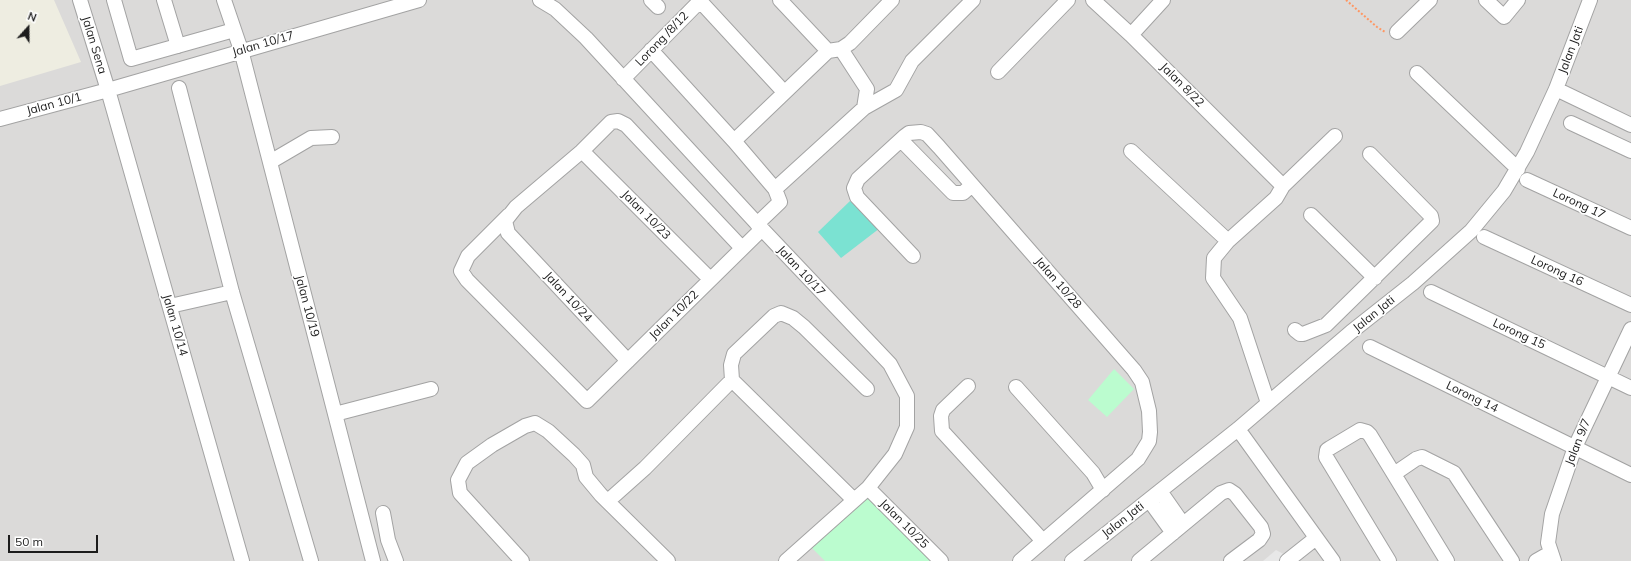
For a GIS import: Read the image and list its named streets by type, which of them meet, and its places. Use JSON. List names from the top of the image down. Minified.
{"streets":{"street":["Lorong /8/12","Jalan 10/17","Jalan Sena","Jalan Jati","Jalan 8/22","Jalan 10/1","Lorong 17","Jalan 10/23","Lorong 16","Jalan 10/28","Jalan 10/24","Jalan 10/19","Jalan 10/22","Jalan 10/14","Lorong 15","Lorong 14","Jalan 9/7","Jalan 10/25"]},"crossings":[["Lorong /8/12","Jalan 10/17"],["Jalan 10/17","Jalan Sena"],["Jalan 10/17","Jalan 10/1"],["Jalan 10/17","Jalan 10/19"],["Jalan 10/17","Jalan 10/22"],["Jalan 10/17","Jalan 10/14"],["Jalan 10/17","Jalan 10/25"],["Jalan Sena","Jalan 10/1"],["Jalan Sena","Jalan 10/14"],["Jalan 10/1","Jalan 10/14"],["Jalan 10/23","Jalan 10/22"],["Jalan 10/24","Jalan 10/22"],["Lorong 15","Jalan 9/7"],["Lorong 14","Jalan 9/7"]],"scale_bar":"50 m","north":"top"}
